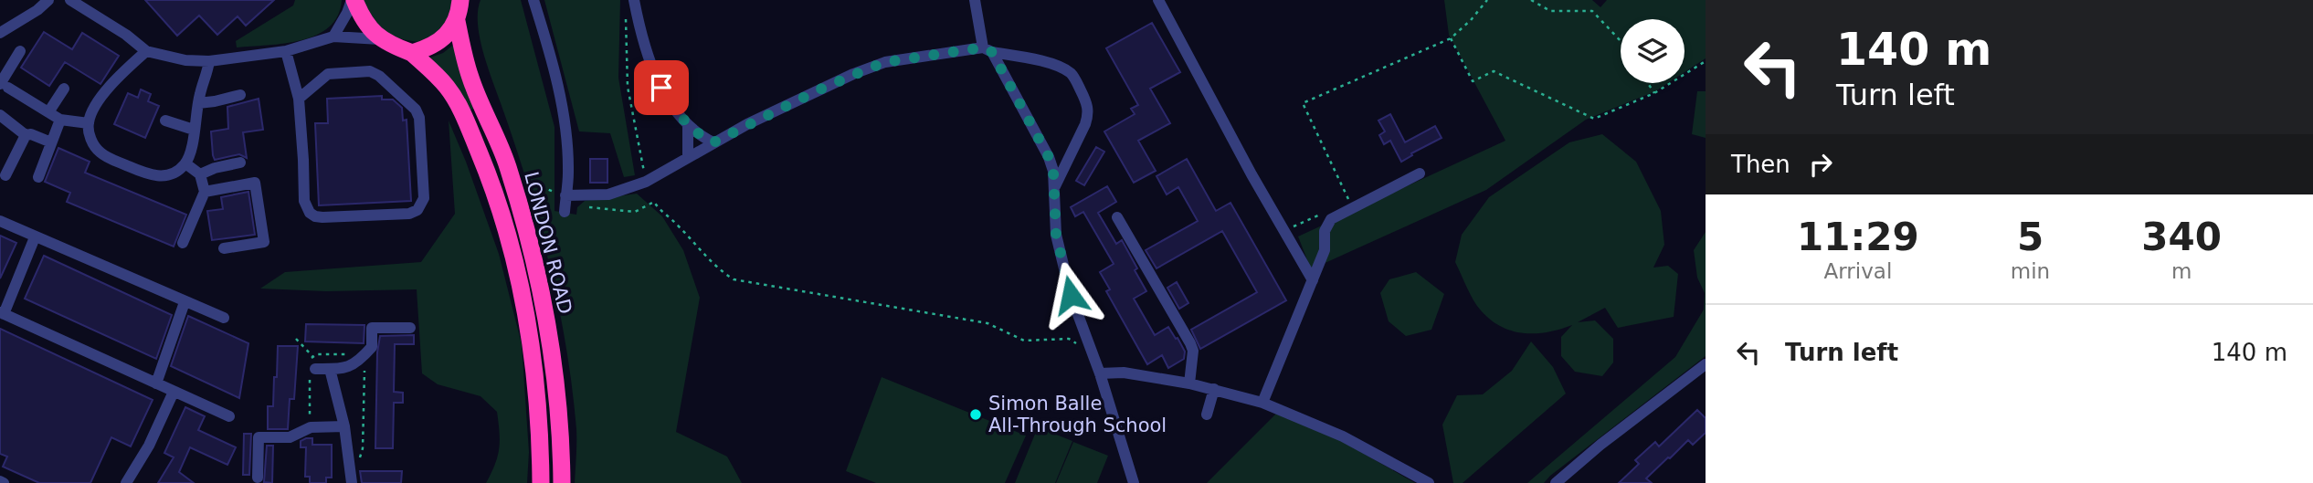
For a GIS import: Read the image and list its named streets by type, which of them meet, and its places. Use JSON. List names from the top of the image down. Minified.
{"streets":{"highway":["LONDON ROAD"]},"places":["Simon Balle All-Through School"],"page":{"turn":["140 m","Turn left"],"then":"Then","eta":["11:29","Arrival","5","min","340","m"],"list":[{"name":"Turn left","value":"140 m"}]}}
